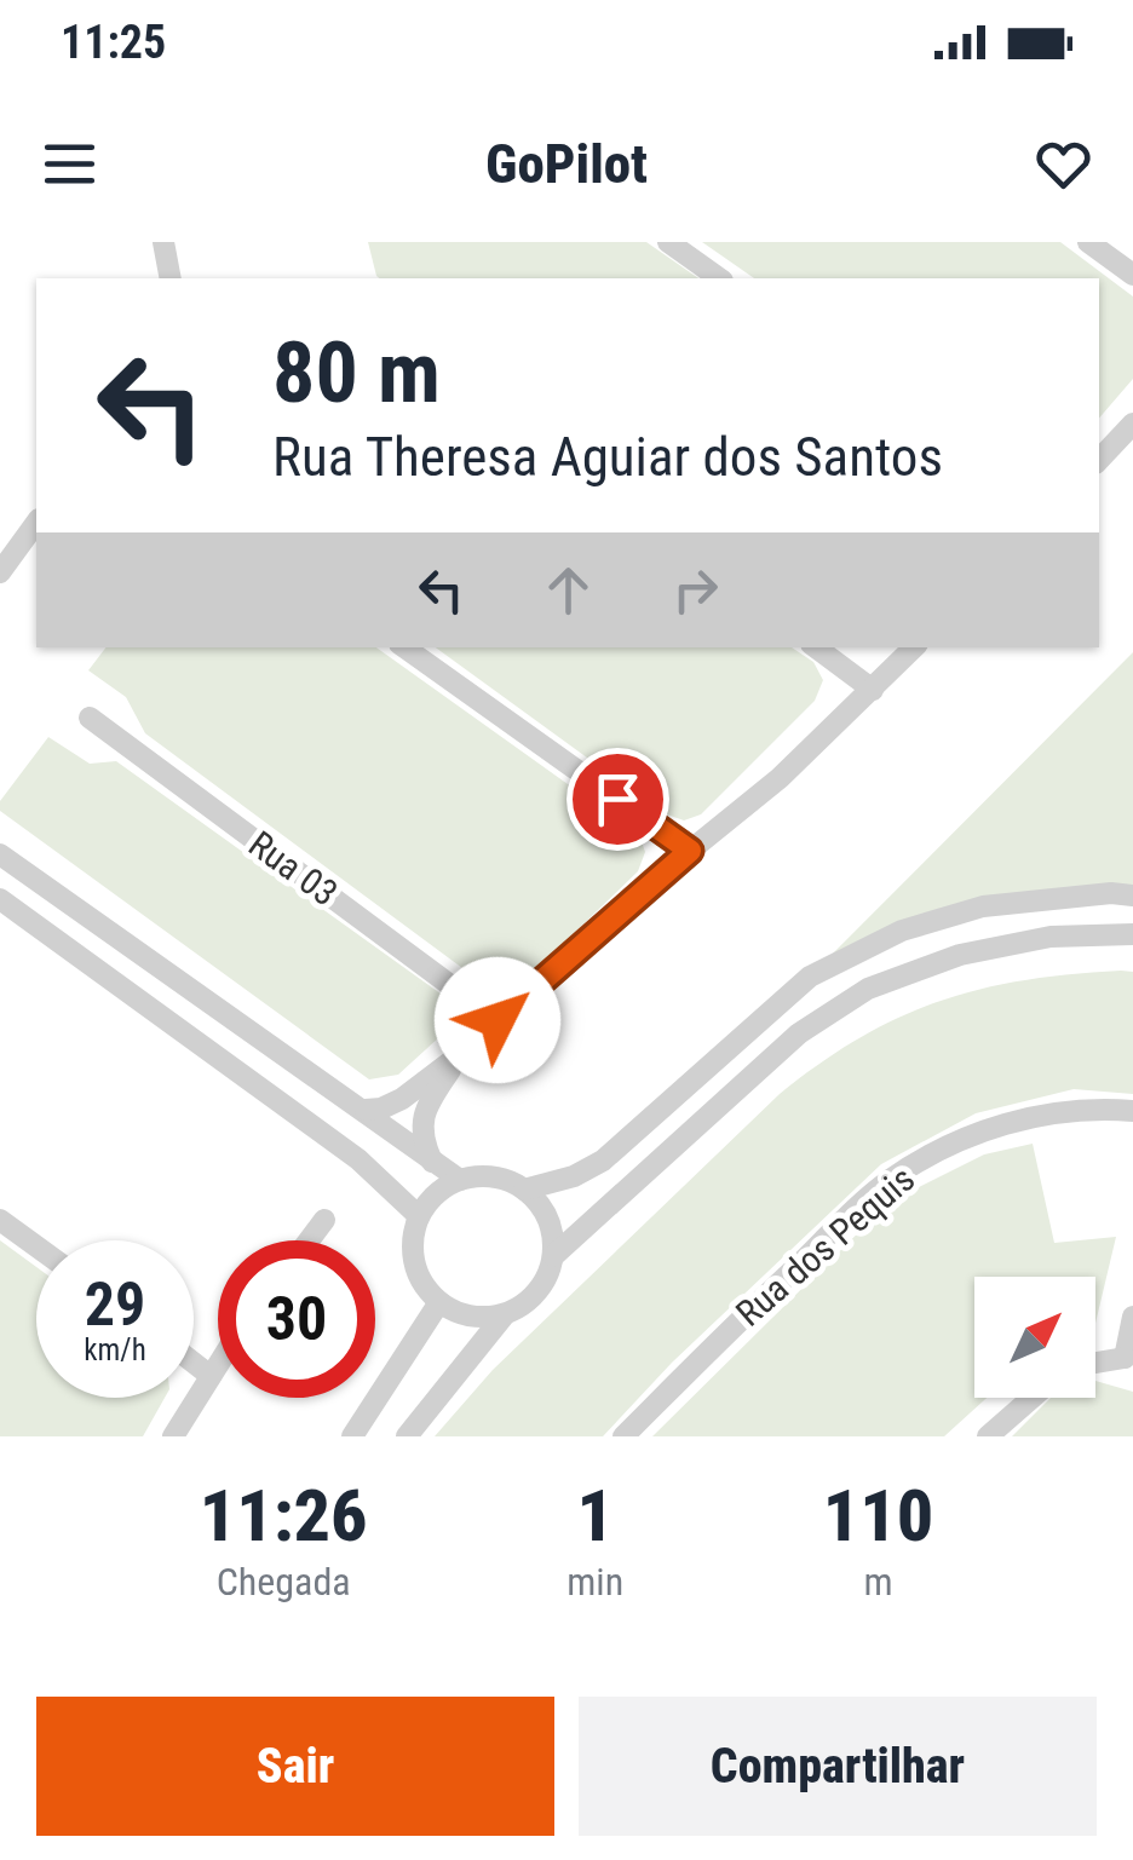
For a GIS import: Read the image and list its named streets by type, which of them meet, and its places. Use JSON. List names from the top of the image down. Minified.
{"streets":{"street":["Rua 03","Rua dos Pequis"]},"north":"top right","page":{"status":"11:25","header":"GoPilot","turn":["80 m","Rua Theresa Aguiar dos Santos"],"speed":"29 km/h","limit":"30","eta":["11:26","Chegada","1","min","110","m"],"buttons":["Sair","Compartilhar"]}}
